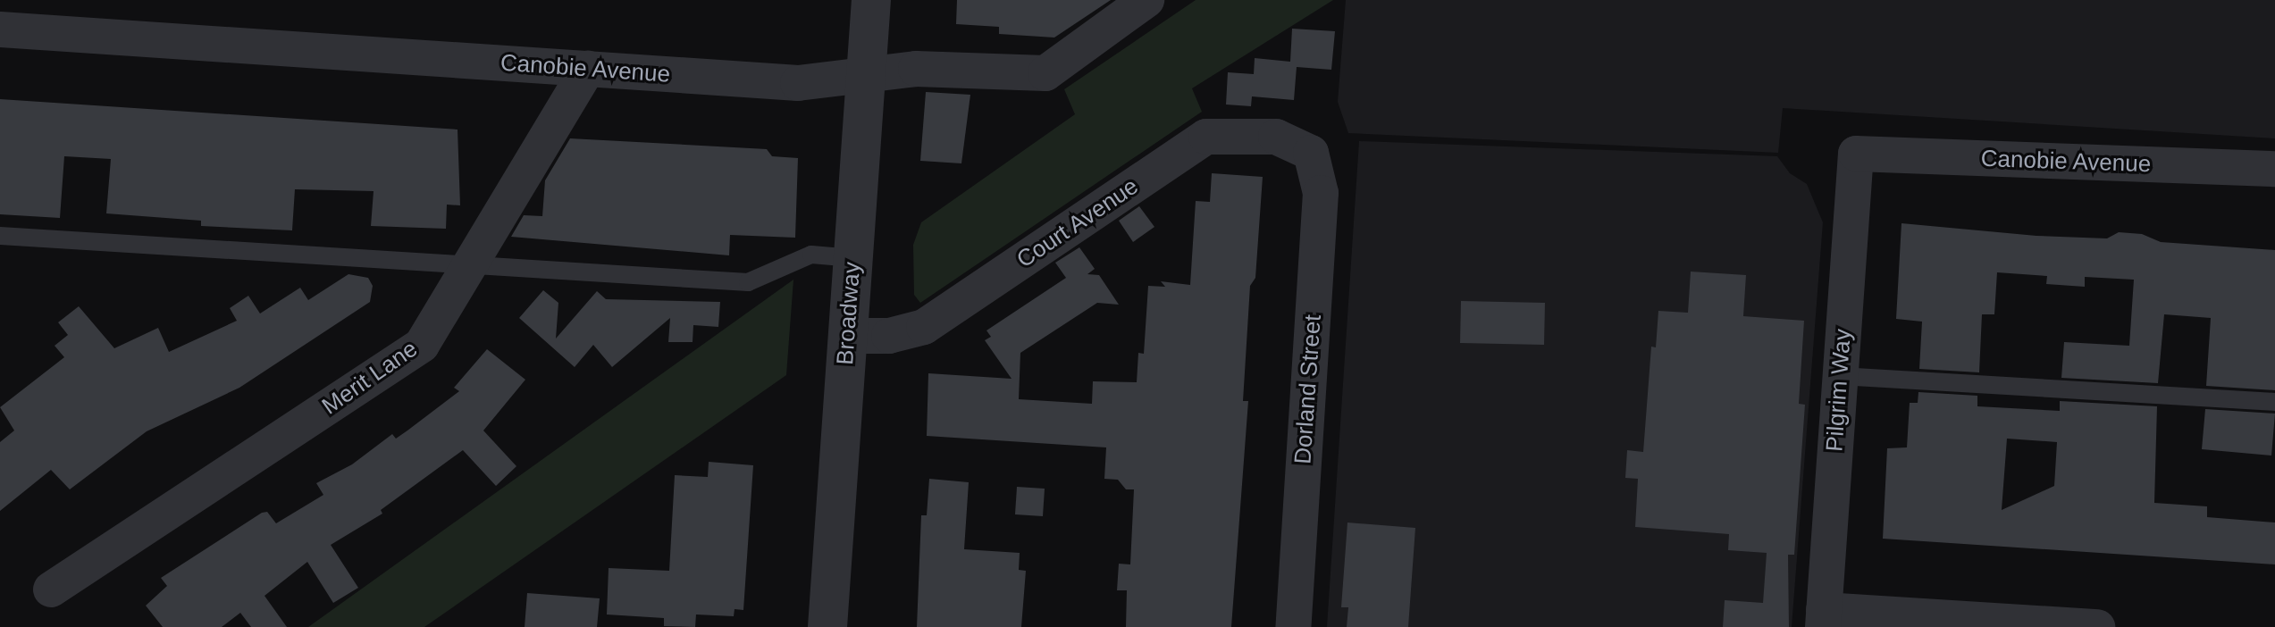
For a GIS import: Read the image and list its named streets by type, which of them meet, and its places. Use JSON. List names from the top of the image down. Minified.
{"streets":{"street":["Canobie Avenue","Court Avenue","Broadway","Merit Lane","Dorland Street","Pilgrim Way"]},"crossings":[["Canobie Avenue","Broadway"],["Canobie Avenue","Merit Lane"],["Canobie Avenue","Pilgrim Way"],["Court Avenue","Broadway"],["Court Avenue","Dorland Street"]]}
